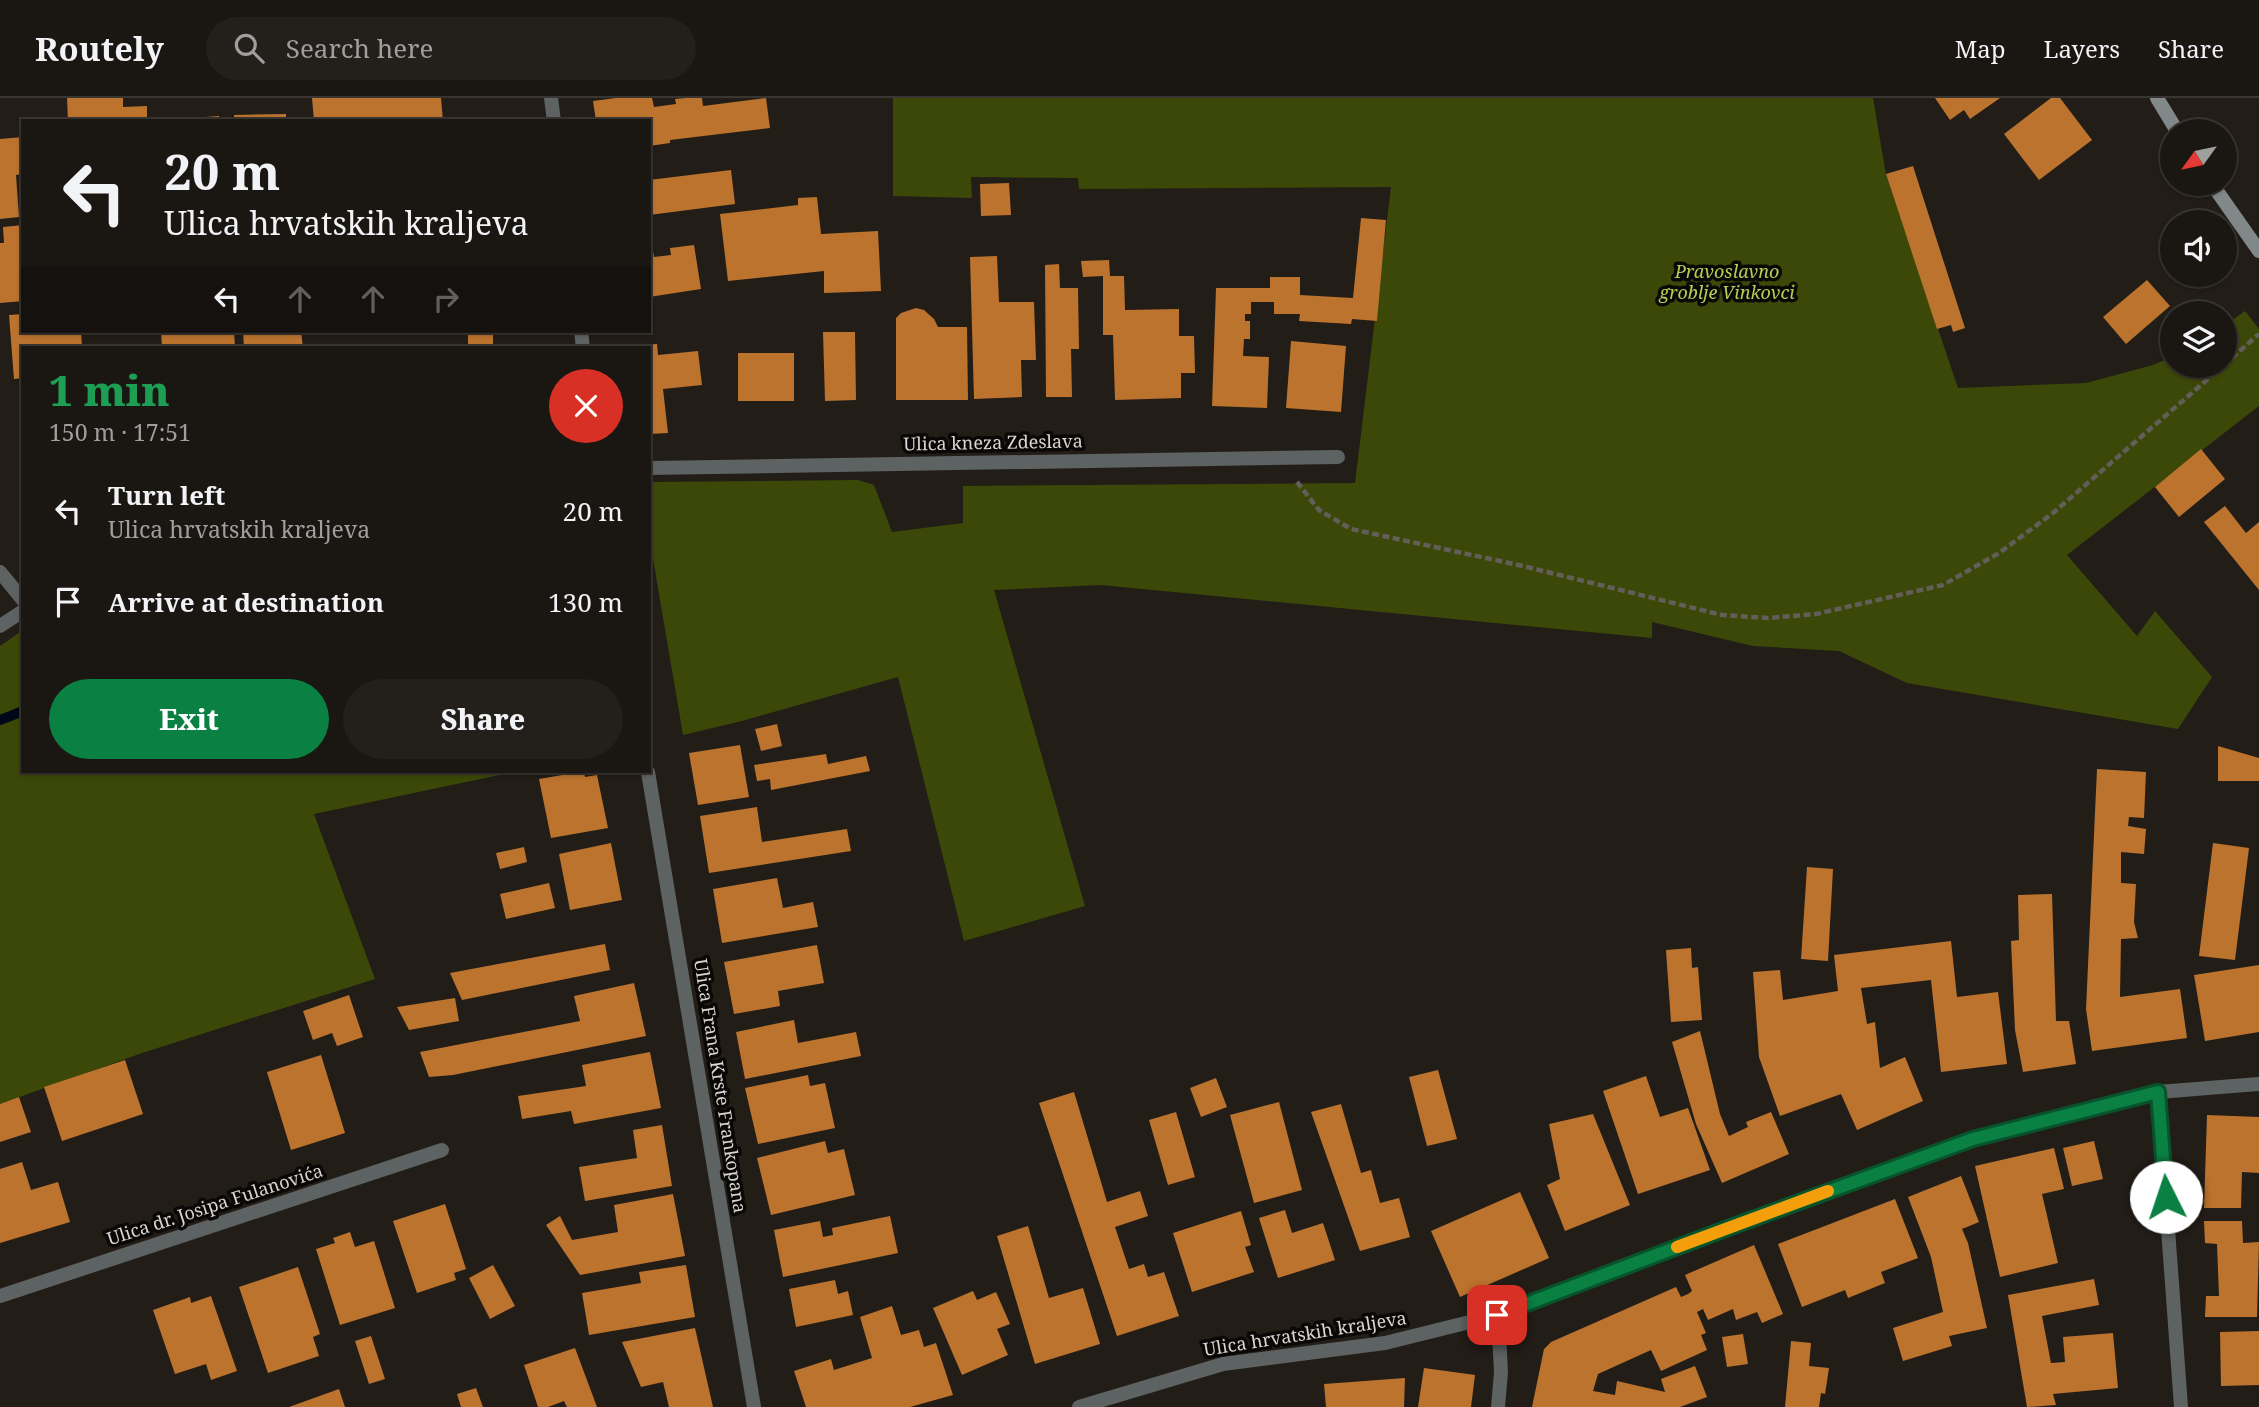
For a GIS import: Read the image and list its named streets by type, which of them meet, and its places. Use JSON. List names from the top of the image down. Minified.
{"streets":{"street":["Ulica kneza Zdeslava","Ulica Frana Krste Frankopana","Ulica dr. Josipa Fulanovića","Ulica hrvatskih kraljeva"]},"parks":["Pravoslavno groblje Vinkovci"],"north":"bottom left","page":{"header":"Routely","search":"Search here","nav":["Map","Layers","Share"],"turn":["20 m","Ulica hrvatskih kraljeva"],"heading":["1 min","150 m · 17:51"],"list":[{"name":"Turn left","note":"Ulica hrvatskih kraljeva","value":"20 m"},{"name":"Arrive at destination","value":"130 m"}],"buttons":["Exit","Share"]}}
